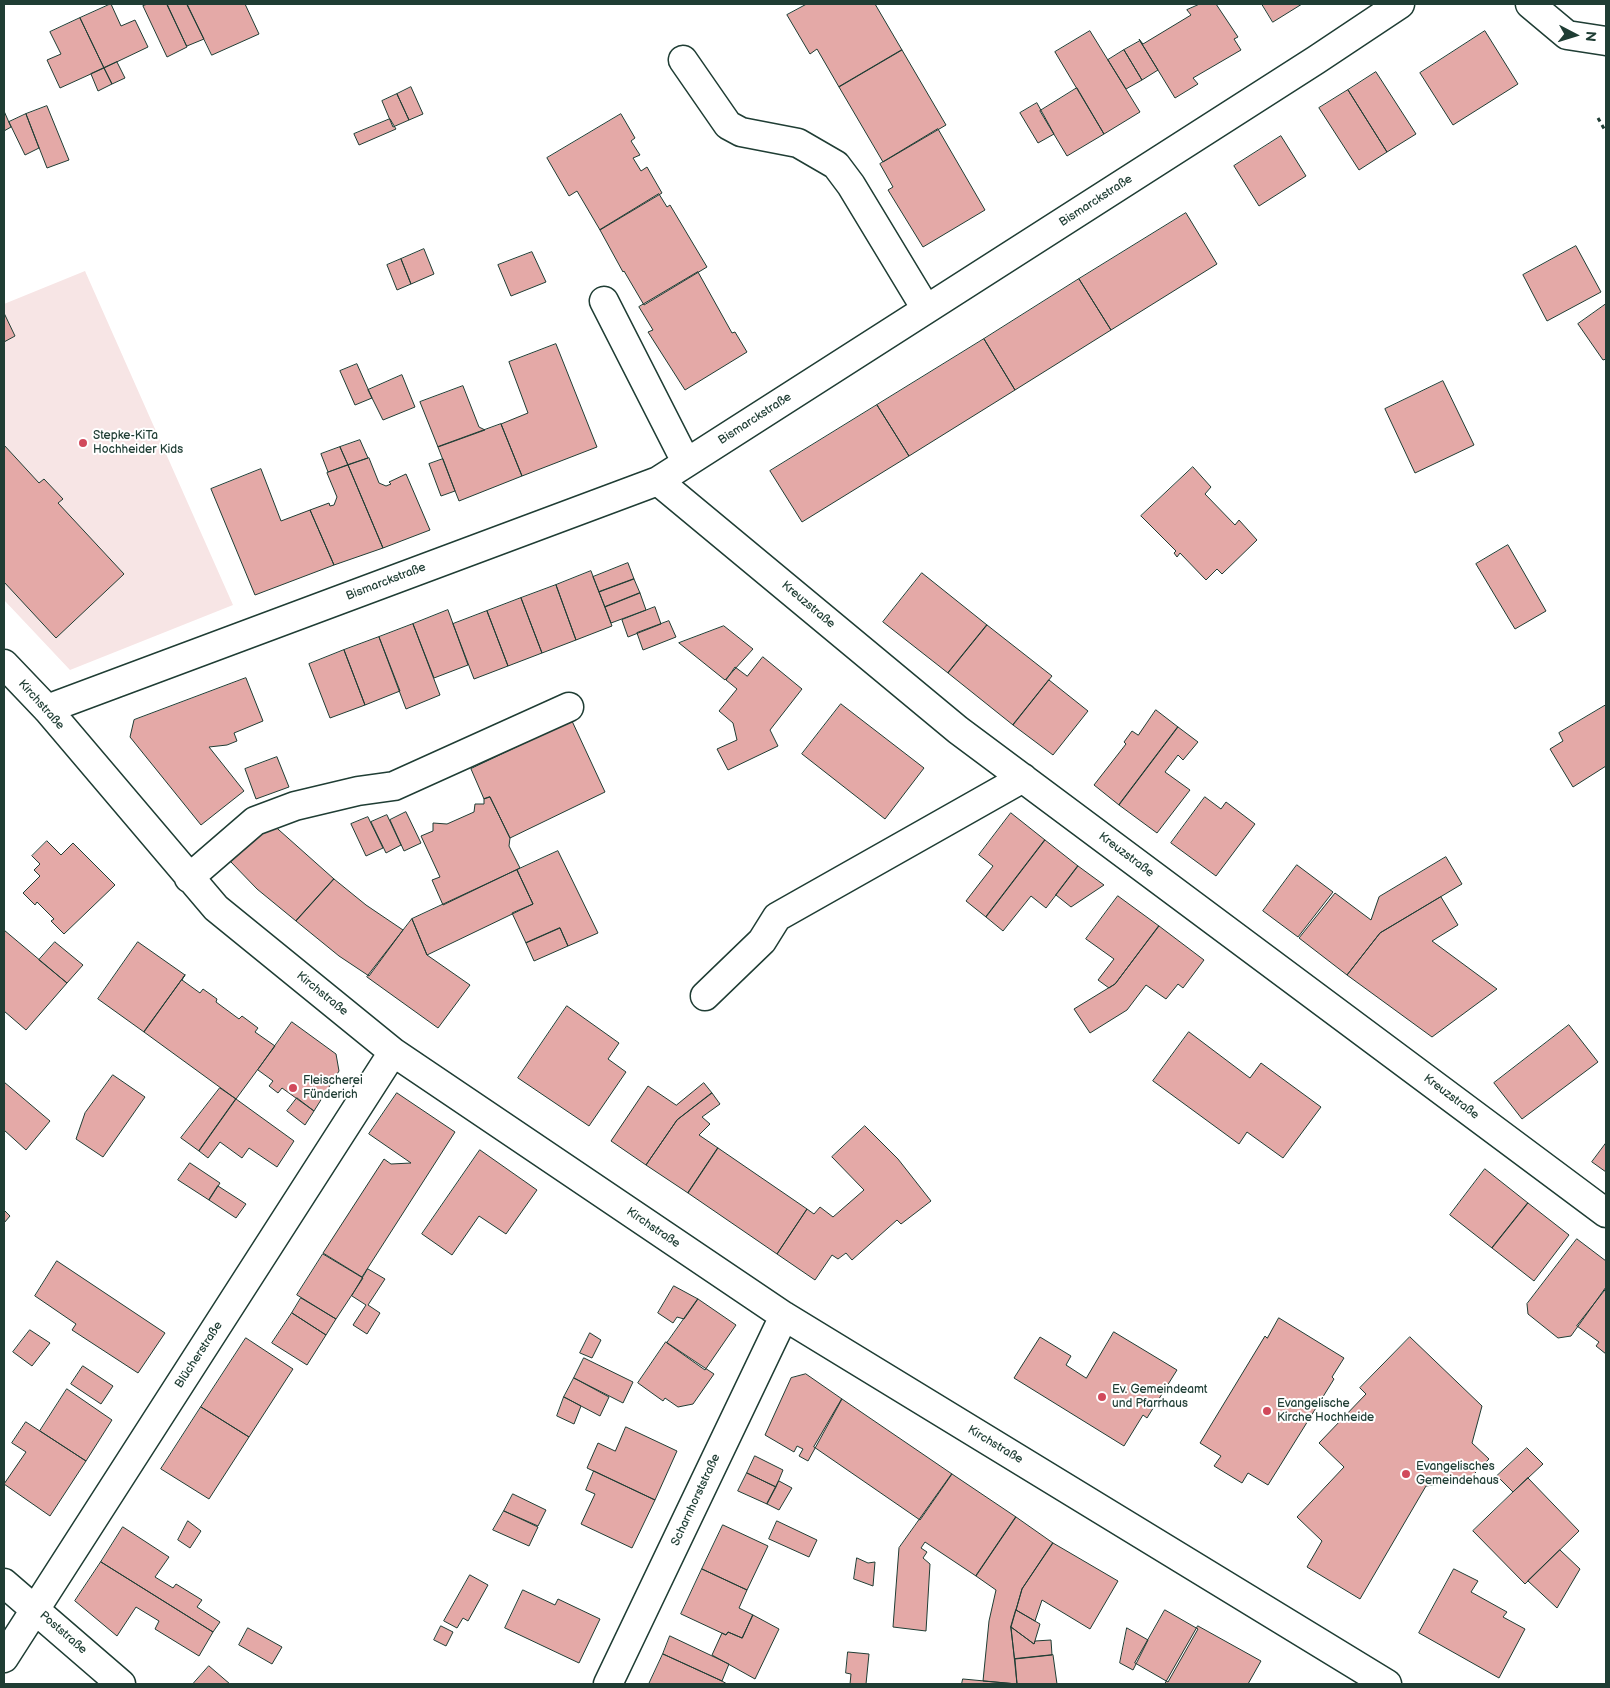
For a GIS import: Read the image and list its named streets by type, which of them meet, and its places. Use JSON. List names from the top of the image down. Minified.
{"streets":{"street":["Bismarckstraße","Kreuzstraße","Kirchstraße","Blücherstraße","Scharnhorststraße","Poststraße"]},"crossings":[["Bismarckstraße","Kreuzstraße"],["Bismarckstraße","Kirchstraße"],["Kirchstraße","Blücherstraße"],["Kirchstraße","Scharnhorststraße"],["Blücherstraße","Poststraße"]],"places":["Stepke-KiTa Hochheider Kids","Fleischerei Fünderich","Ev. Gemeindeamt und Pfarrhaus","Evangelische Kirche Hochheide","Evangelisches Gemeindehaus"],"north":"right"}
